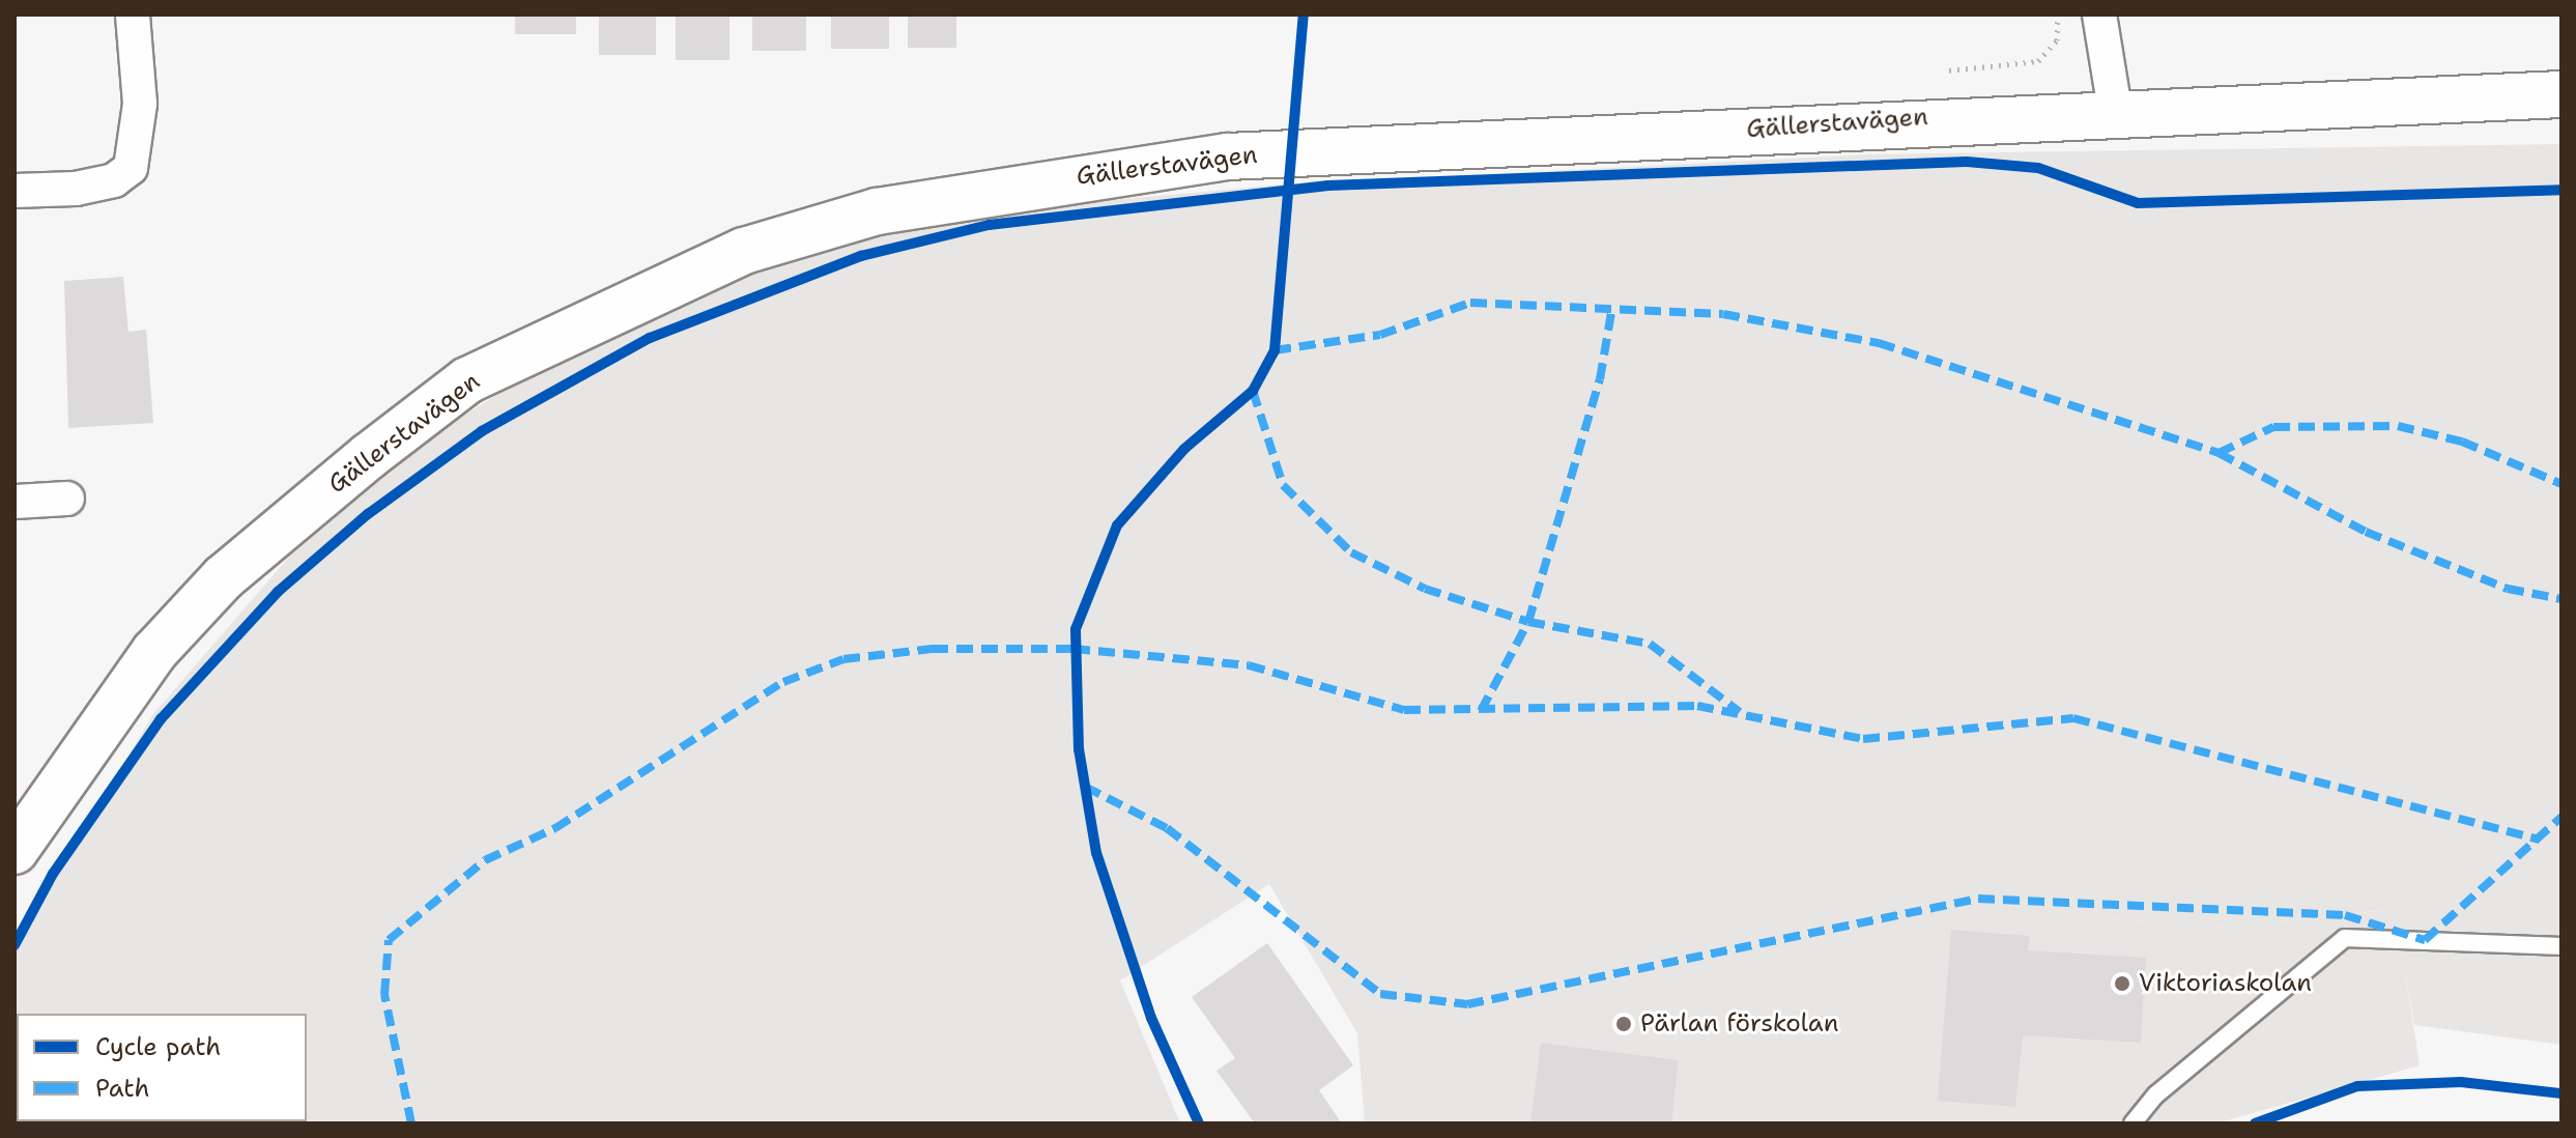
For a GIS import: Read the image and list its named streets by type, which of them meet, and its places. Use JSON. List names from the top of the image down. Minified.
{"streets":{"street":["Gällerstavägen"]},"places":["Viktoriaskolan","Pärlan förskolan"],"legend":["Cycle path","Path"]}
